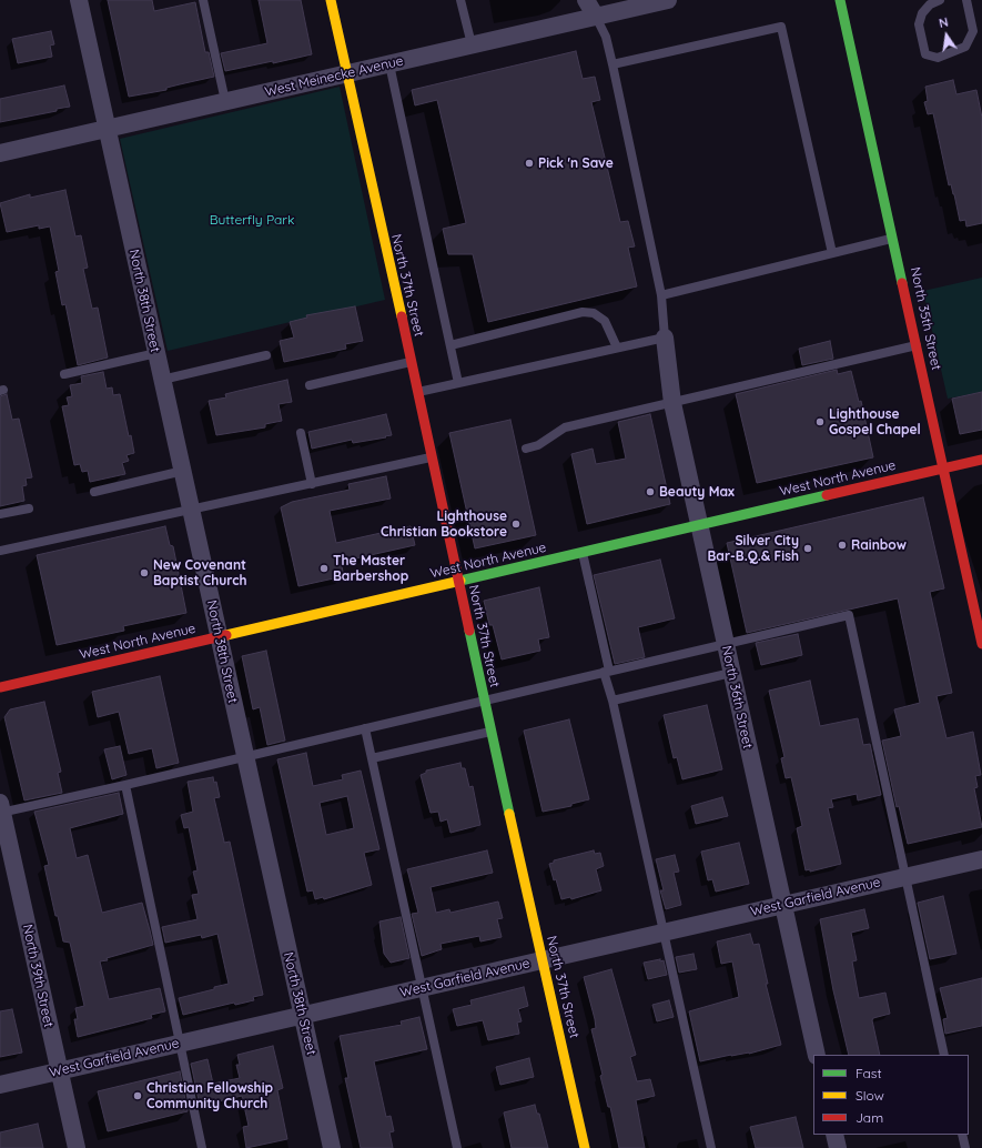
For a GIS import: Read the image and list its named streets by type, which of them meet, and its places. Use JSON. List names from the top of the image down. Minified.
{"streets":{"main road":["North 37th Street","North 35th Street","West North Avenue"],"street":["West Meinecke Avenue","North 38th Street","North 36th Street","West Garfield Avenue","North 39th Street"]},"crossings":[["West Meinecke Avenue","North 37th Street"],["West Meinecke Avenue","North 38th Street"],["North 37th Street","West North Avenue"],["North 37th Street","West Garfield Avenue"],["North 38th Street","West North Avenue"],["North 38th Street","West Garfield Avenue"],["North 35th Street","West North Avenue"],["West North Avenue","North 36th Street"],["North 36th Street","West Garfield Avenue"],["West Garfield Avenue","North 39th Street"]],"parks":["Butterfly Park"],"places":["Pick 'n Save","Lighthouse Gospel Chapel","Beauty Max","Lighthouse Christian Bookstore","Rainbow","Silver City Bar-B.Q.& Fish","The Master Barbershop","New Covenant Baptist Church","Christian Fellowship Community Church"],"legend":["Fast","Slow","Jam"],"north":"top"}
